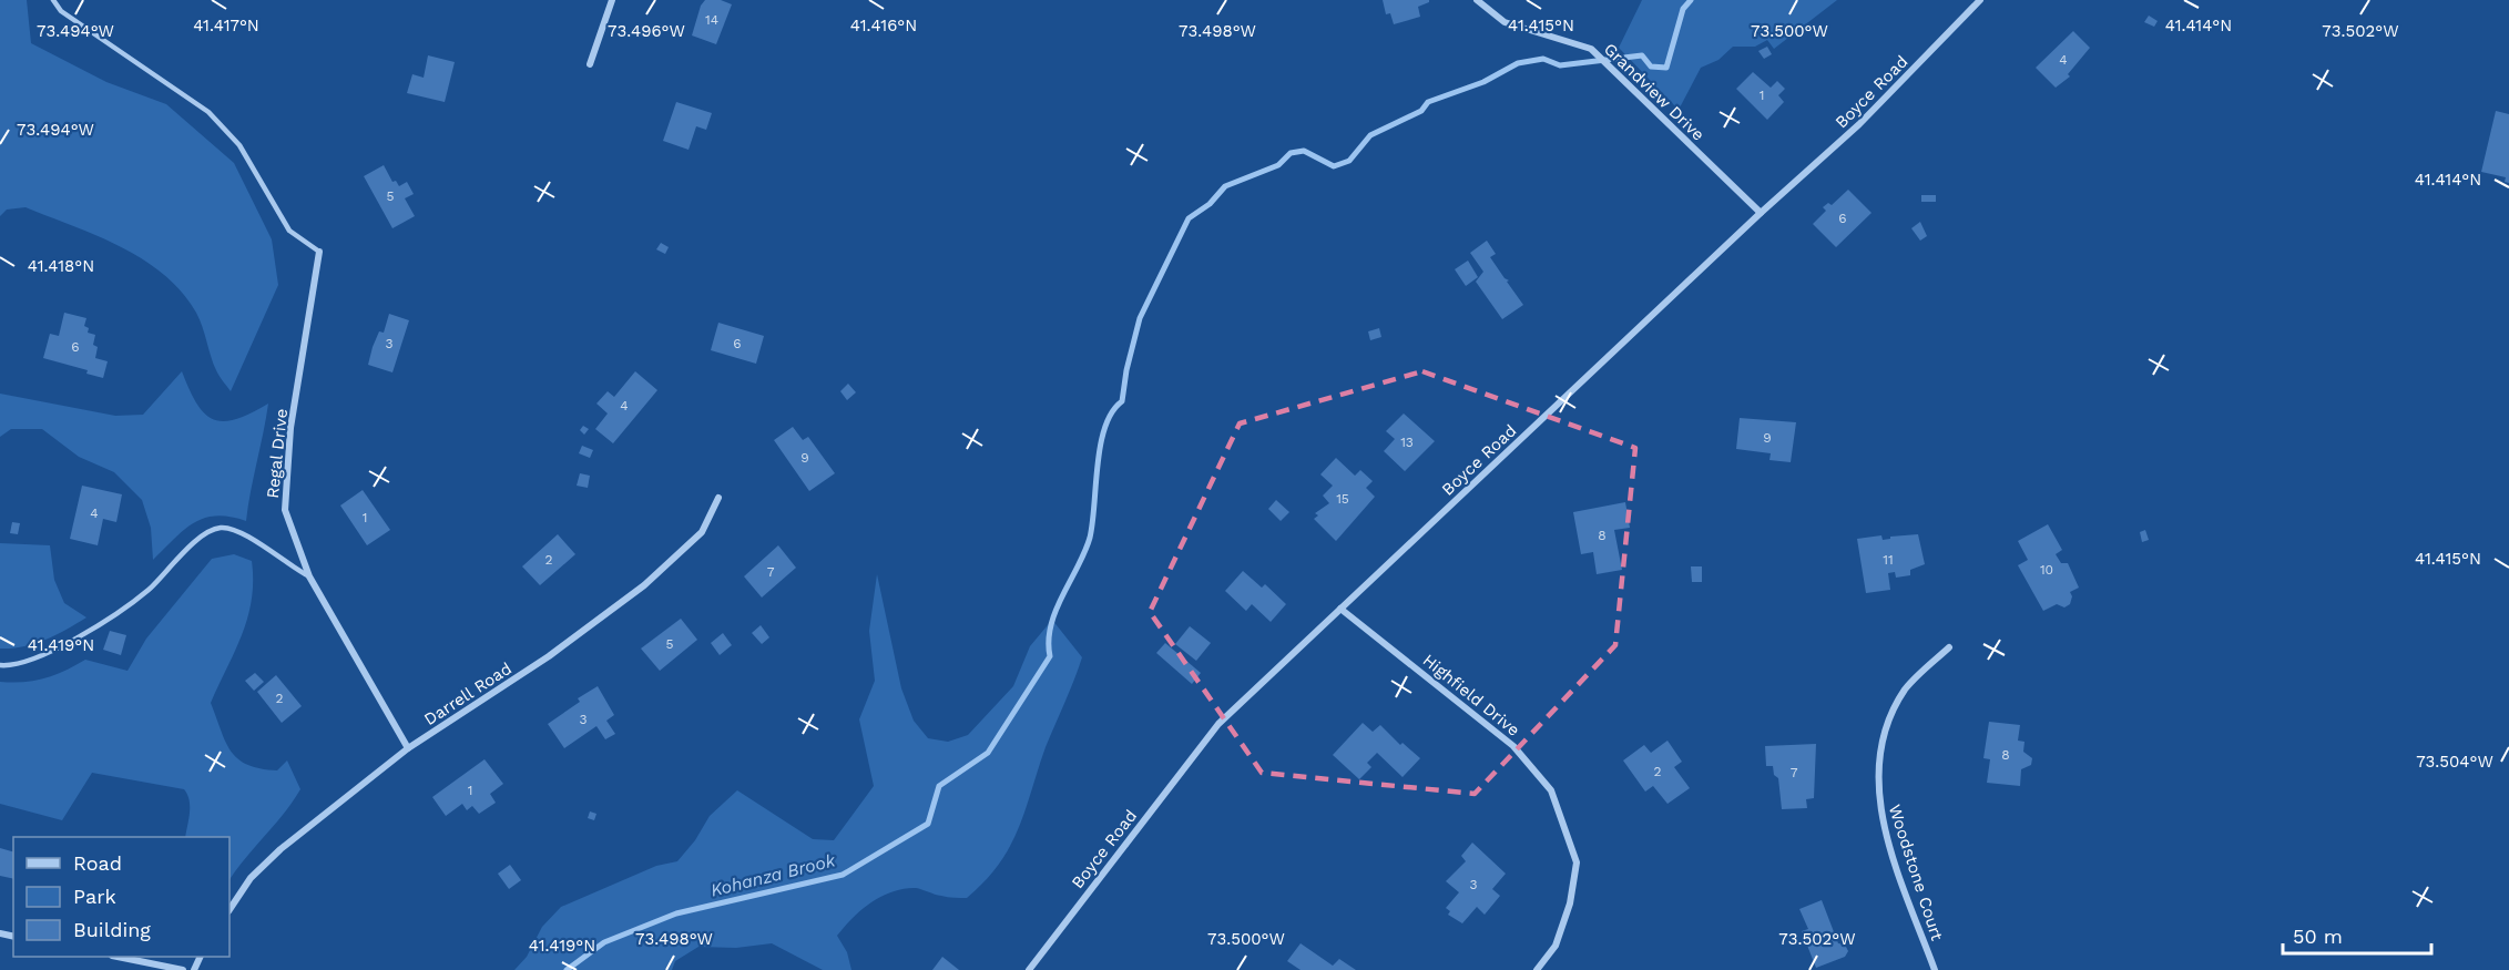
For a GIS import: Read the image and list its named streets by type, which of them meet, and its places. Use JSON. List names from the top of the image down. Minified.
{"streets":{"street":["Grandview Drive","Boyce Road","Regal Drive","Darrell Road","Highfield Drive","Woodstone Court"]},"crossings":[["Grandview Drive","Boyce Road"],["Boyce Road","Highfield Drive"],["Regal Drive","Darrell Road"]],"water":["Kohanza Brook"],"house_numbers":["14","4","1","5","6","3","6","6","4","9","13","9","15","4","1","8","2","11","10","7","5","2","3","8","2","7","1","3"],"legend":["Road","Park","Building"],"scale_bar":"50 m","coordinates":["41.416°N","41.415°N","41.414°N","41.417°N","73.494°W","73.496°W","73.498°W","73.500°W","73.502°W","41.418°N","41.419°N","73.504°W"]}
